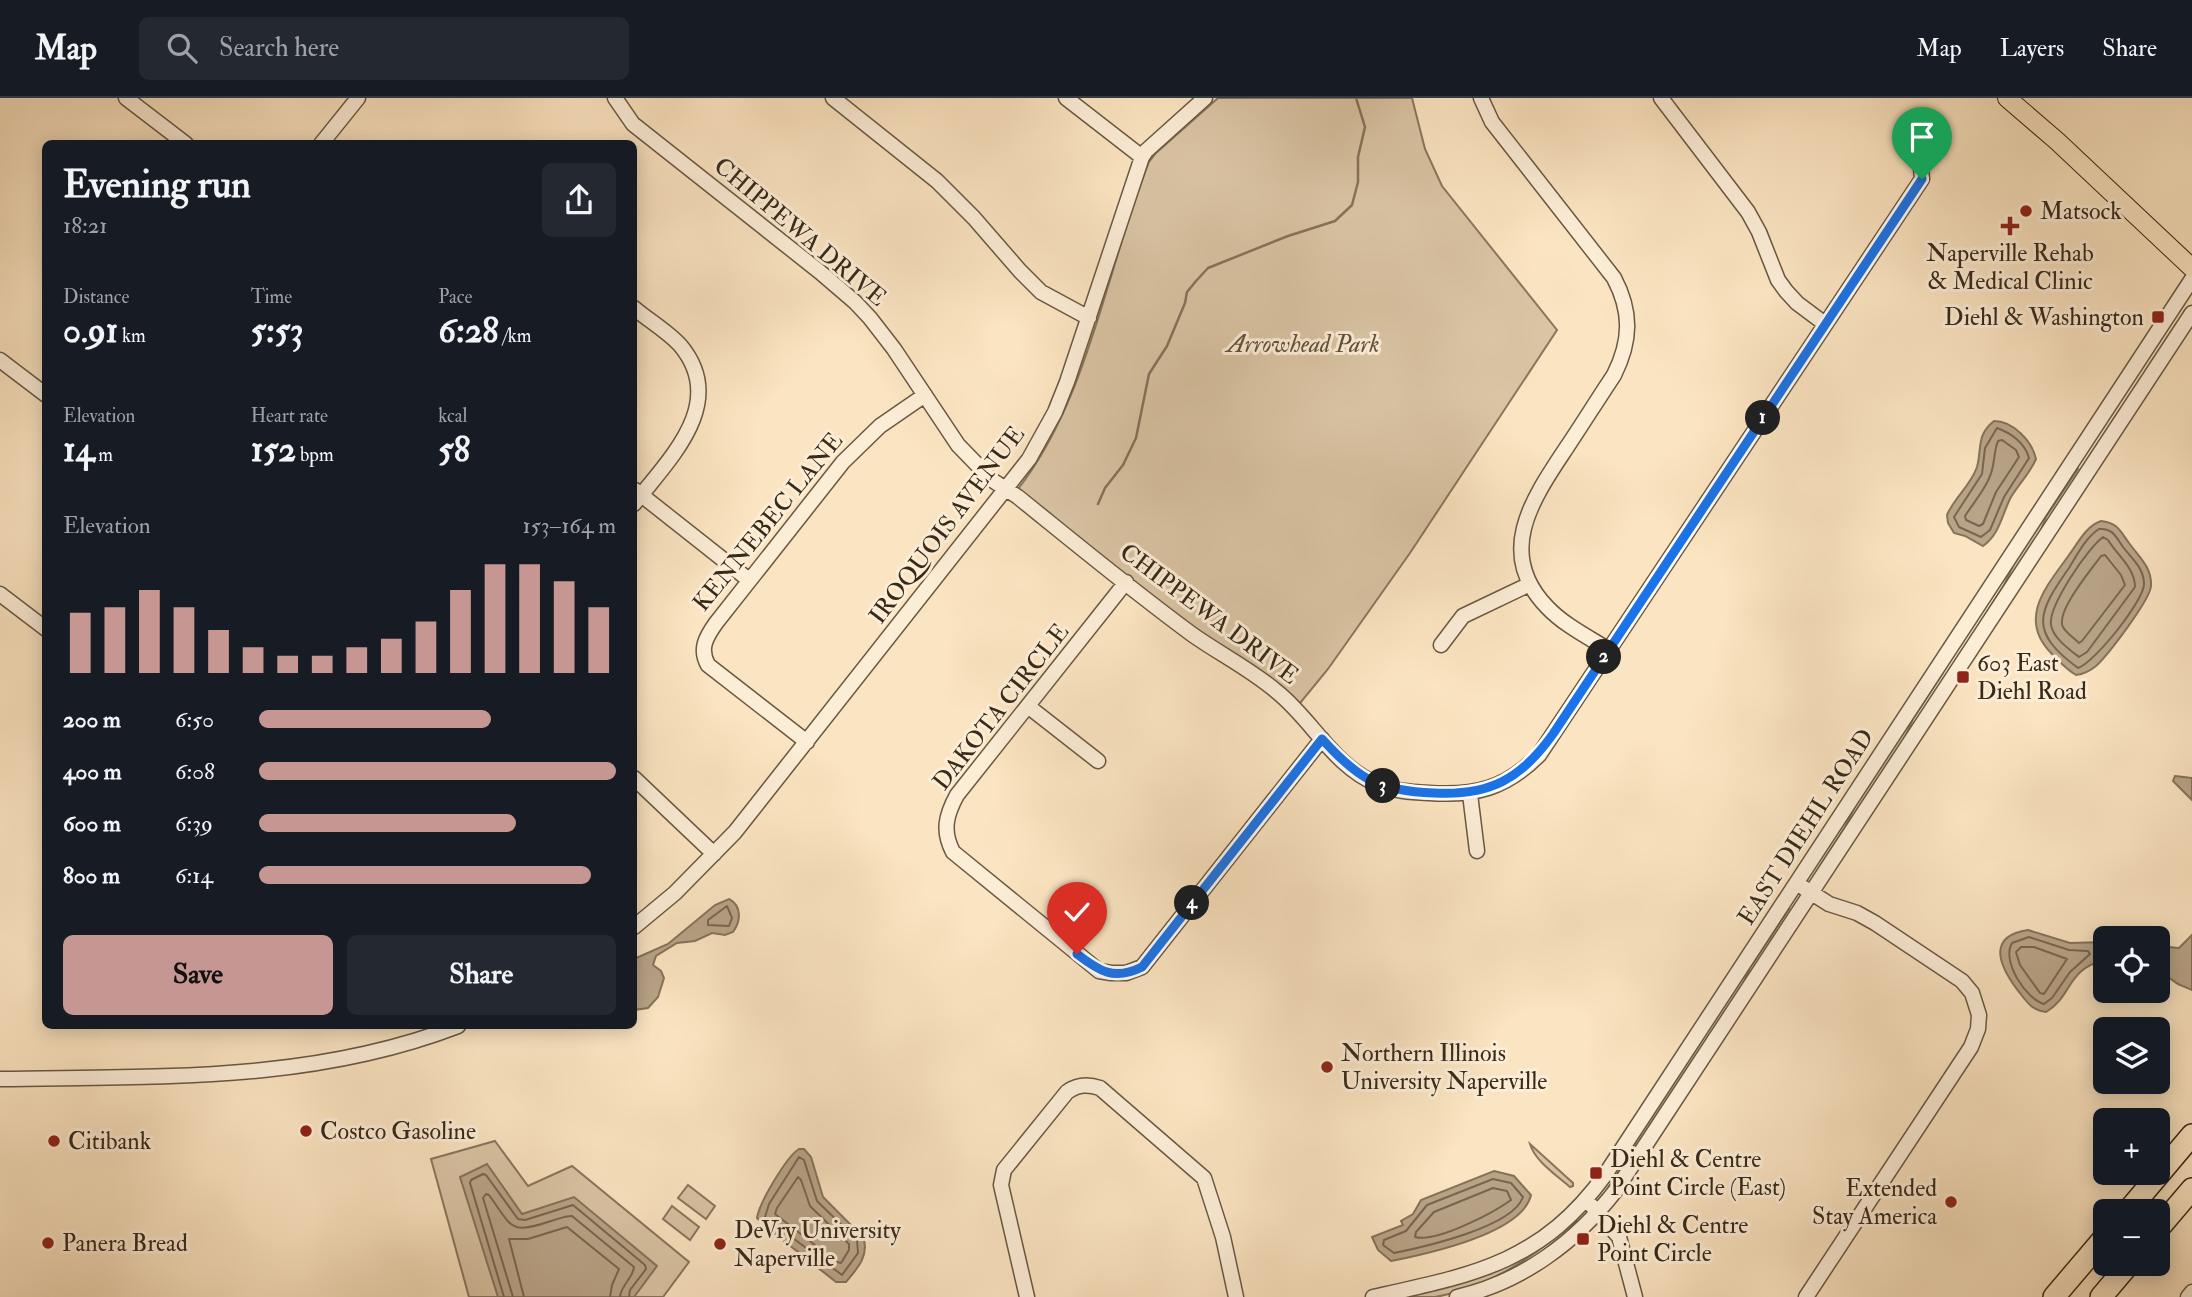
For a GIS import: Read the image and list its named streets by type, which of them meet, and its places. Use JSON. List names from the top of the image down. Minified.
{"streets":{"street":["CHIPPEWA DRIVE","KENNEBEC LANE","IROQUOIS AVENUE","DAKOTA CIRCLE","EAST DIEHL ROAD"]},"crossings":[["CHIPPEWA DRIVE","KENNEBEC LANE"],["CHIPPEWA DRIVE","IROQUOIS AVENUE"],["CHIPPEWA DRIVE","DAKOTA CIRCLE"],["KENNEBEC LANE","IROQUOIS AVENUE"]],"parks":["Arrowhead Park"],"places":{"other":["Matsock","Northern Illinois University Naperville","Costco Gasoline","Citibank","Extended Stay America","Panera Bread","DeVry University Naperville"],"health":["Naperville Rehab & Medical Clinic"],"transit":["Diehl & Washington","603 East Diehl Road","Diehl & Centre Point Circle (East)","Diehl & Centre Point Circle"]},"page":{"header":"Map","search":"Search here","nav":["Map","Layers","Share"],"heading":["Evening run","18:21"],"stats":[["Distance","0.91 km"],["Time","5:53"],["Pace","6:28 /km"],["Elevation","14 m"],["Heart rate","152 bpm"],["kcal","58"]],"pins":["1","2","3","4"],"chart":["Elevation","153–164 m"],"list":[{"name":"200 m","note":"6:50"},{"name":"400 m","note":"6:08"},{"name":"600 m","note":"6:39"},{"name":"800 m","note":"6:14"}],"buttons":["Save","Share"],"map_buttons":["+","−"]}}
